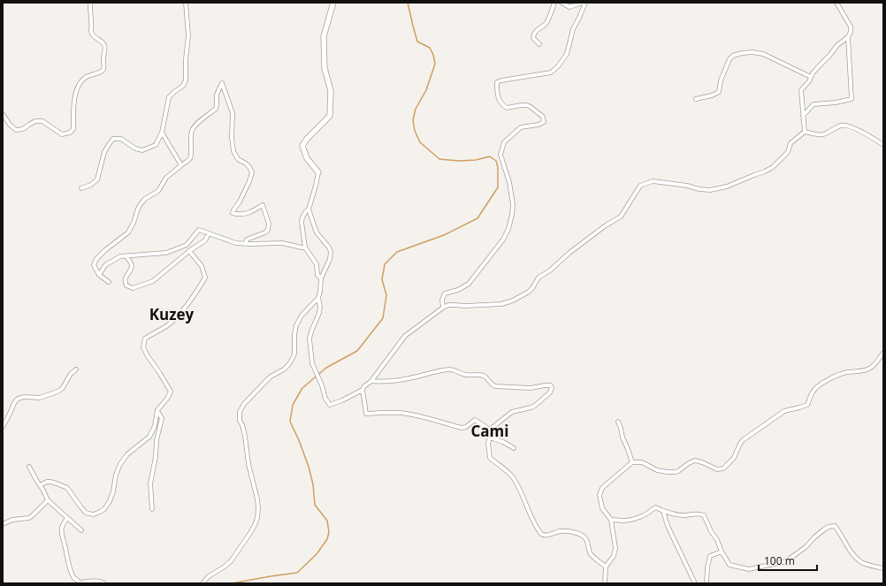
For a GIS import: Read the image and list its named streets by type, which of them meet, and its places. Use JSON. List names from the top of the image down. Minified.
{"districts":["Kuzey","Cami"],"scale_bar":"100 m"}
